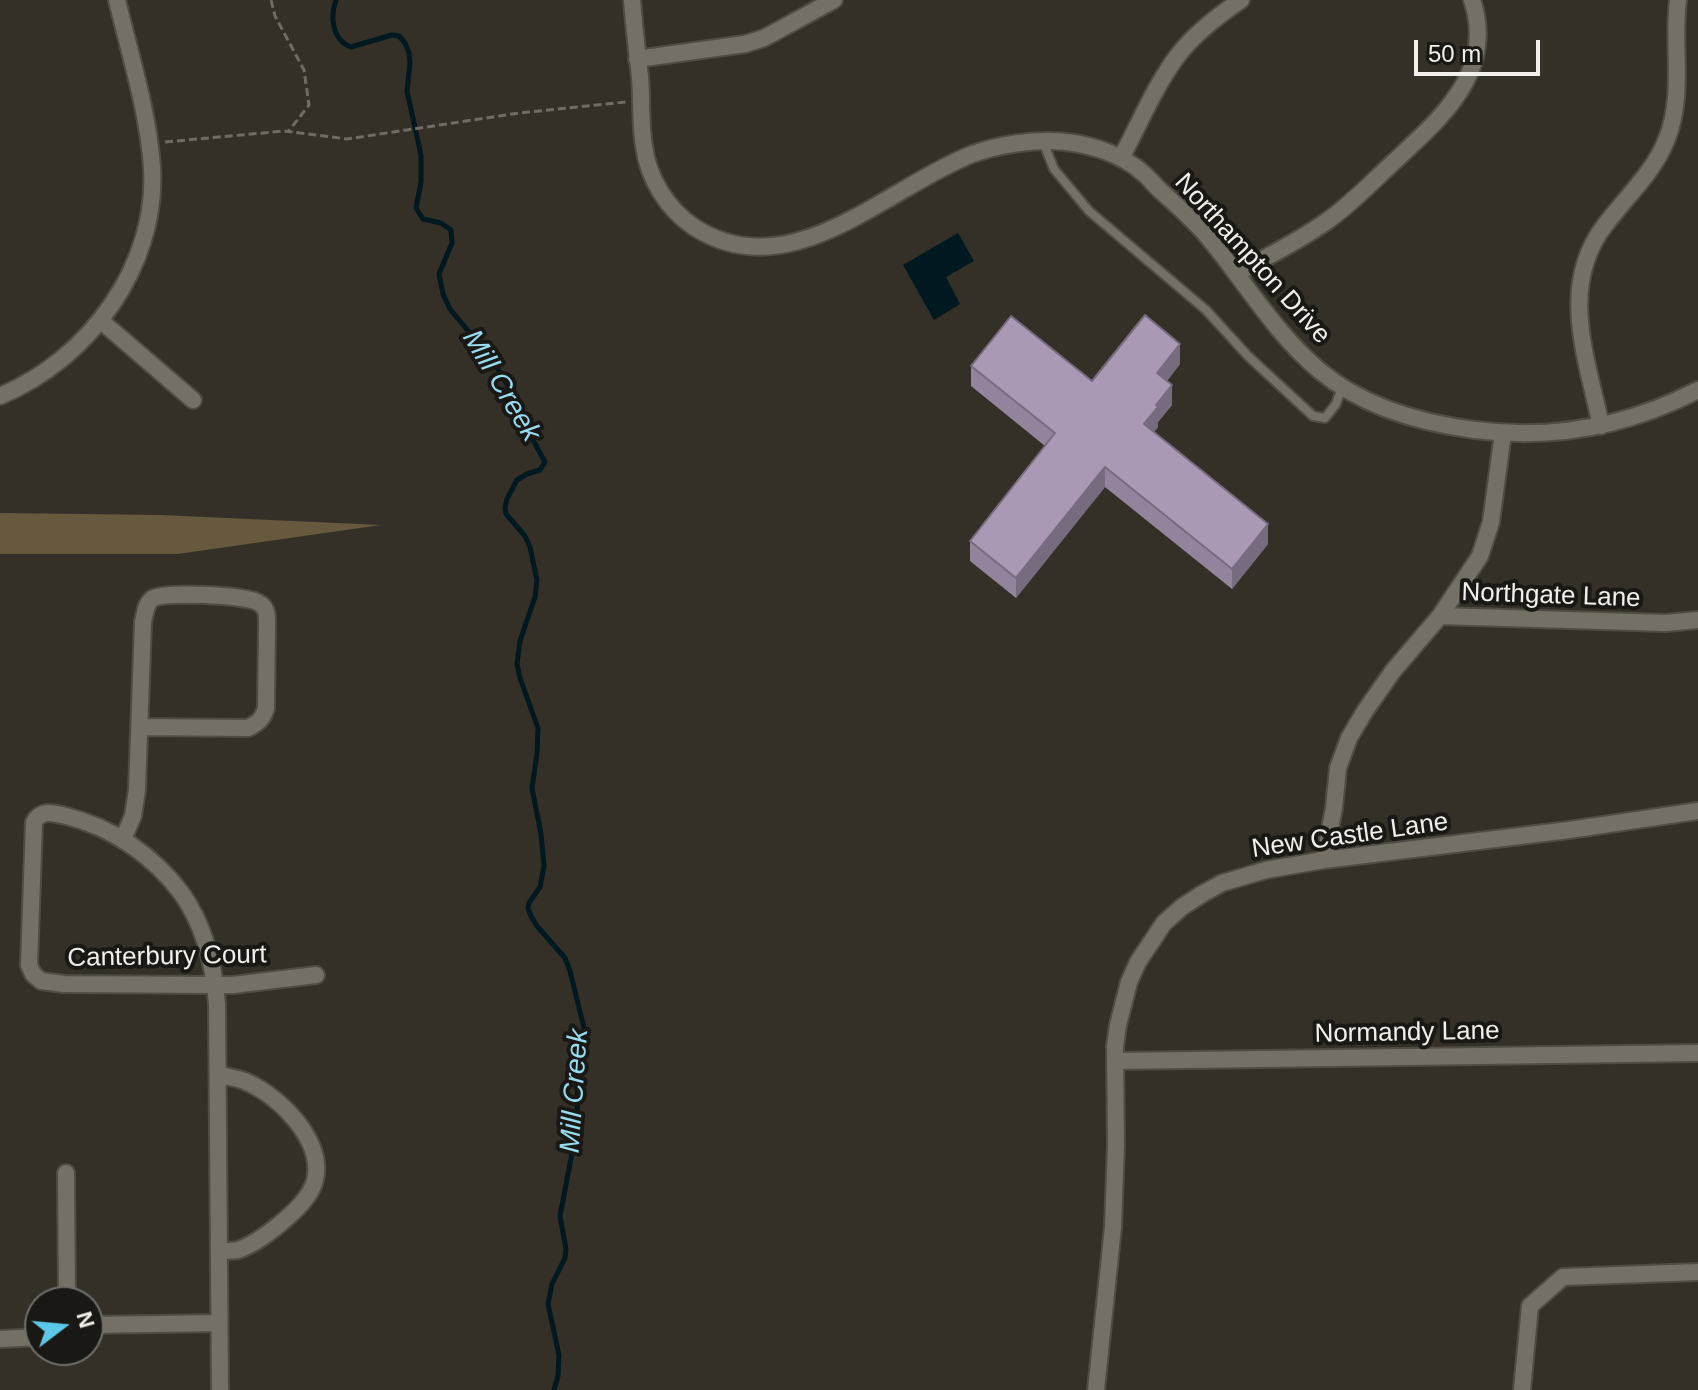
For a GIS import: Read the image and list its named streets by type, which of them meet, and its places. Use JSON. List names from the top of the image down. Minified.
{"streets":{"street":["Northampton Drive","Northgate Lane","New Castle Lane","Canterbury Court","Normandy Lane"]},"crossings":[["Northgate Lane","New Castle Lane"],["New Castle Lane","Normandy Lane"]],"water":["Mill Creek"],"scale_bar":"50 m","north":"right"}
